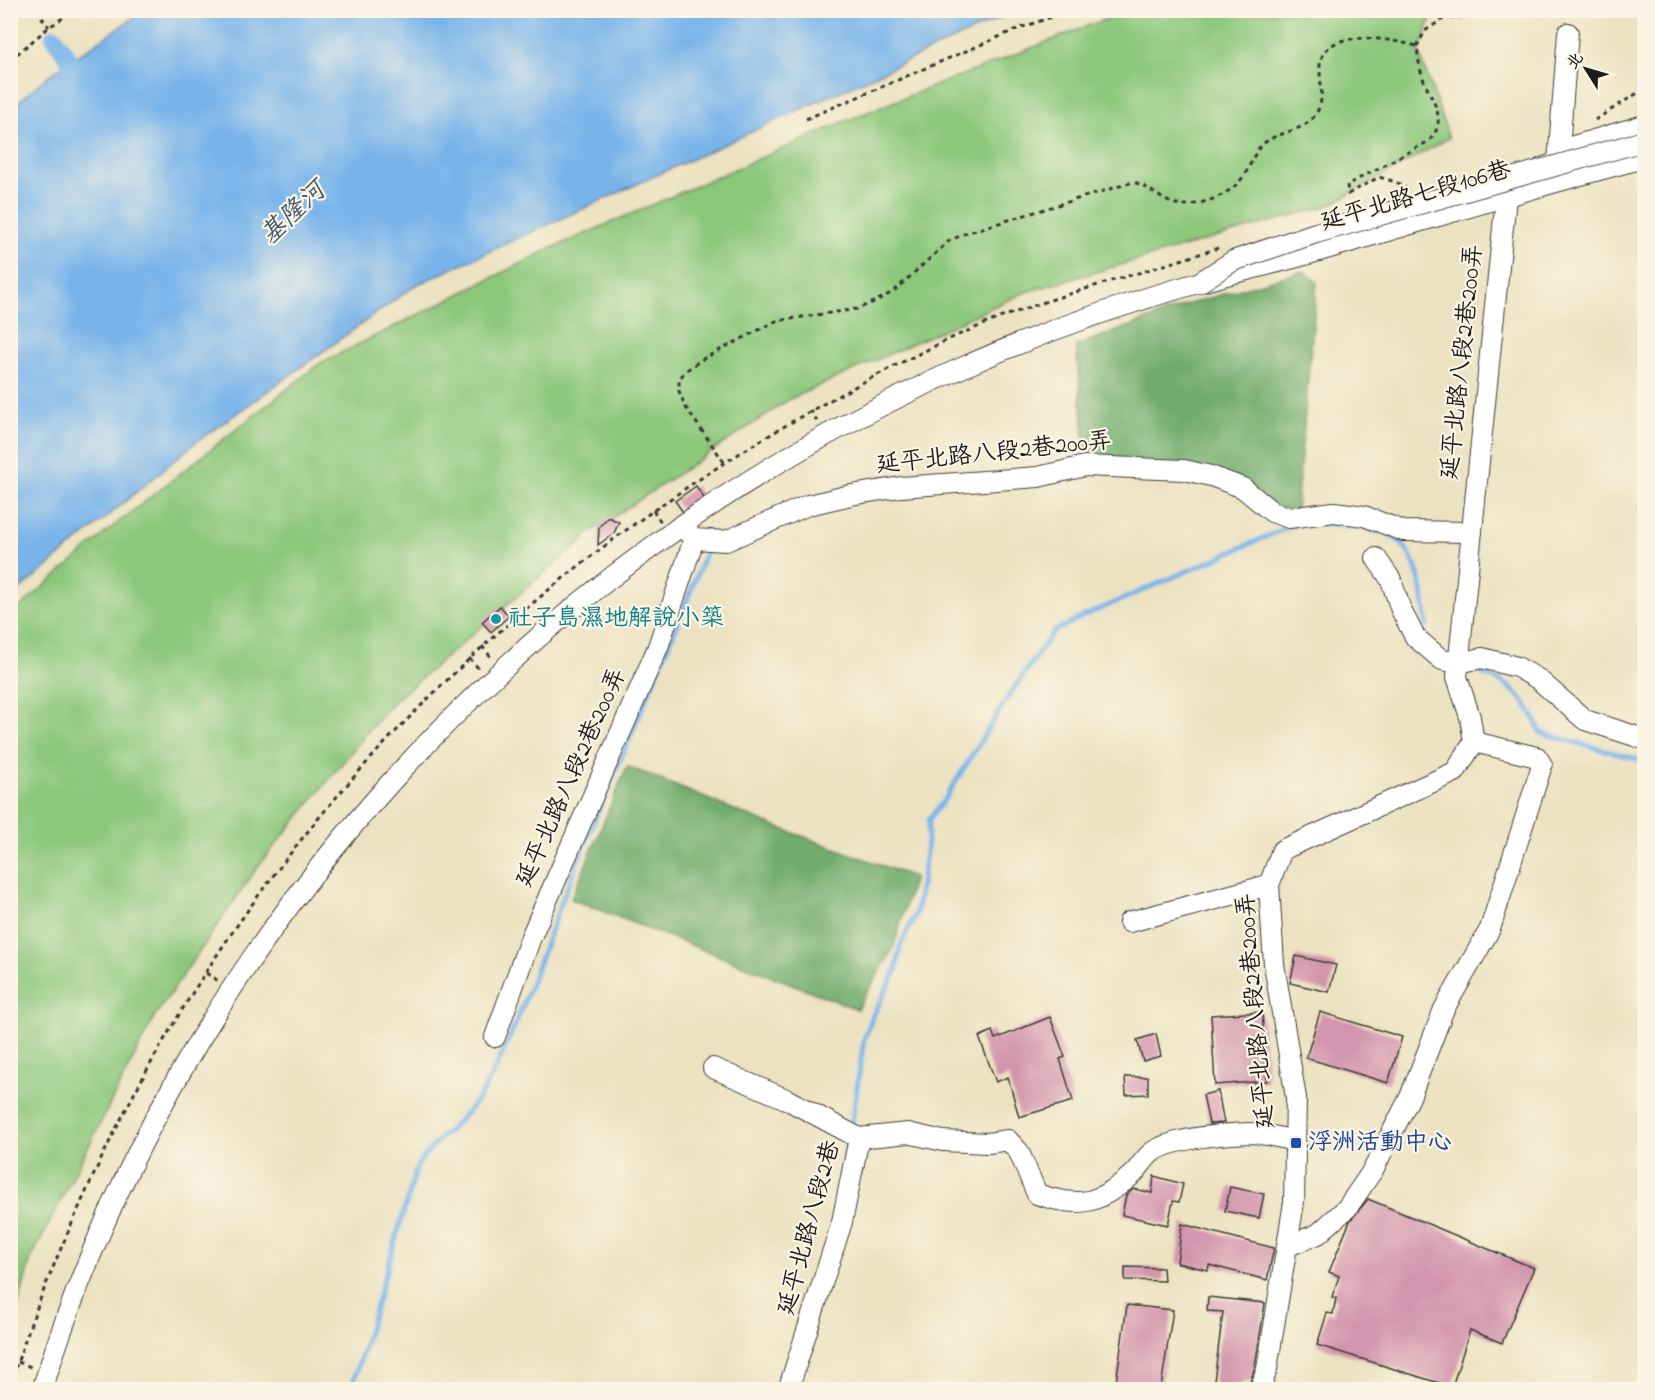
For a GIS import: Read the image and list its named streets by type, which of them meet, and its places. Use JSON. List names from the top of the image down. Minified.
{"streets":{"street":["延平北路七段106巷","延平北路八段2巷200弄","延平北路八段2巷"]},"crossings":[["延平北路七段106巷","延平北路八段2巷200弄"],["延平北路八段2巷200弄","延平北路八段2巷"]],"water":["基隆河"],"places":{"other":["社子島濕地解說小築"],"transit":["浮洲活動中心"]},"north":"top left"}
